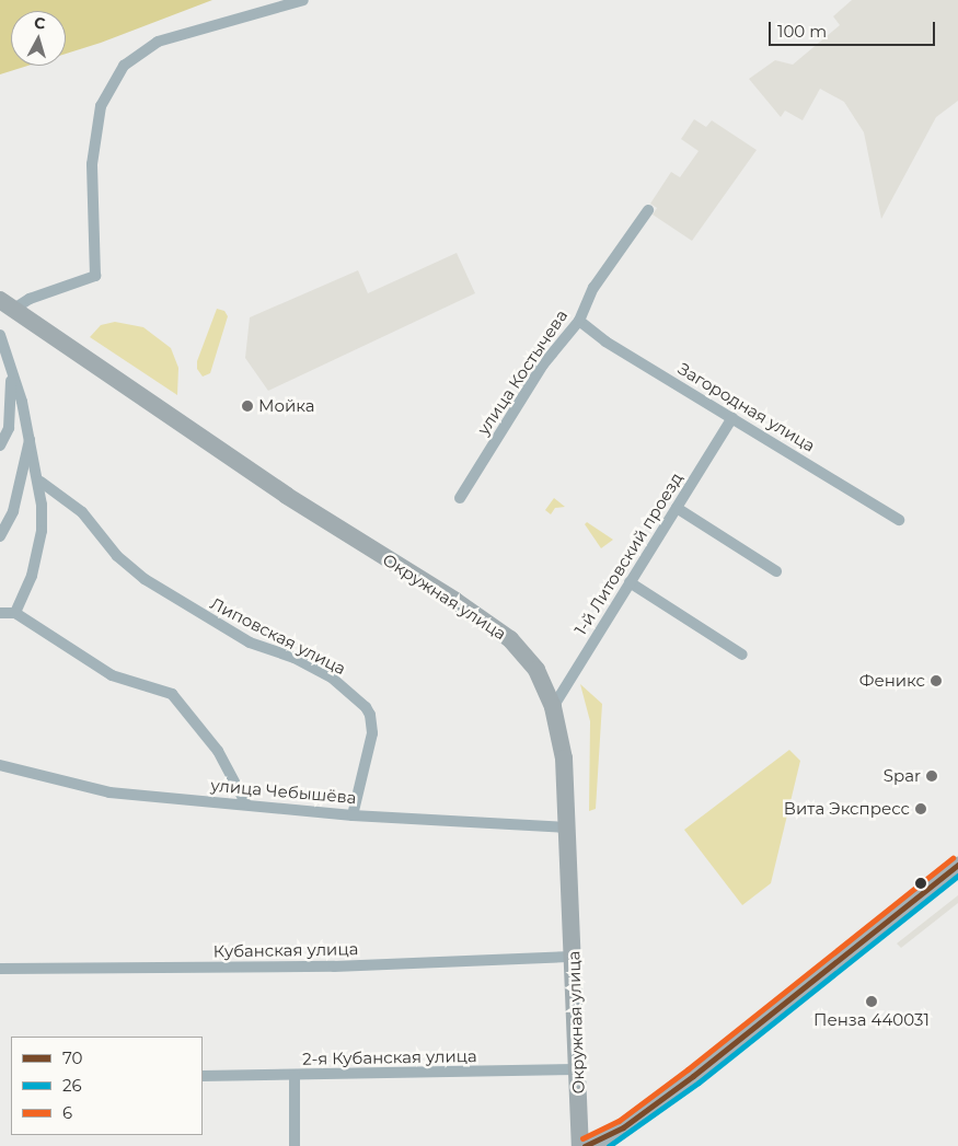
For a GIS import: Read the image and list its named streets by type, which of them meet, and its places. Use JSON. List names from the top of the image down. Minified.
{"streets":{"main road":["Окружная улица"],"street":["улица Костычева","Загородная улица","1-й Литовский проезд","Липовская улица","улица Чебышёва","Кубанская улица","2-я Кубанская улица"]},"crossings":[["улица Костычева","Загородная улица"],["Загородная улица","1-й Литовский проезд"],["1-й Литовский проезд","Окружная улица"],["Окружная улица","улица Чебышёва"],["Окружная улица","Кубанская улица"],["Окружная улица","2-я Кубанская улица"],["Липовская улица","улица Чебышёва"]],"places":["Мойка","Феникс","Spar","Вита Экспресс","Пенза 440031"],"lines":["transit line 6","transit line 70","transit line 26"],"legend":["70","26","6"],"scale_bar":"100 m","north":"top"}
